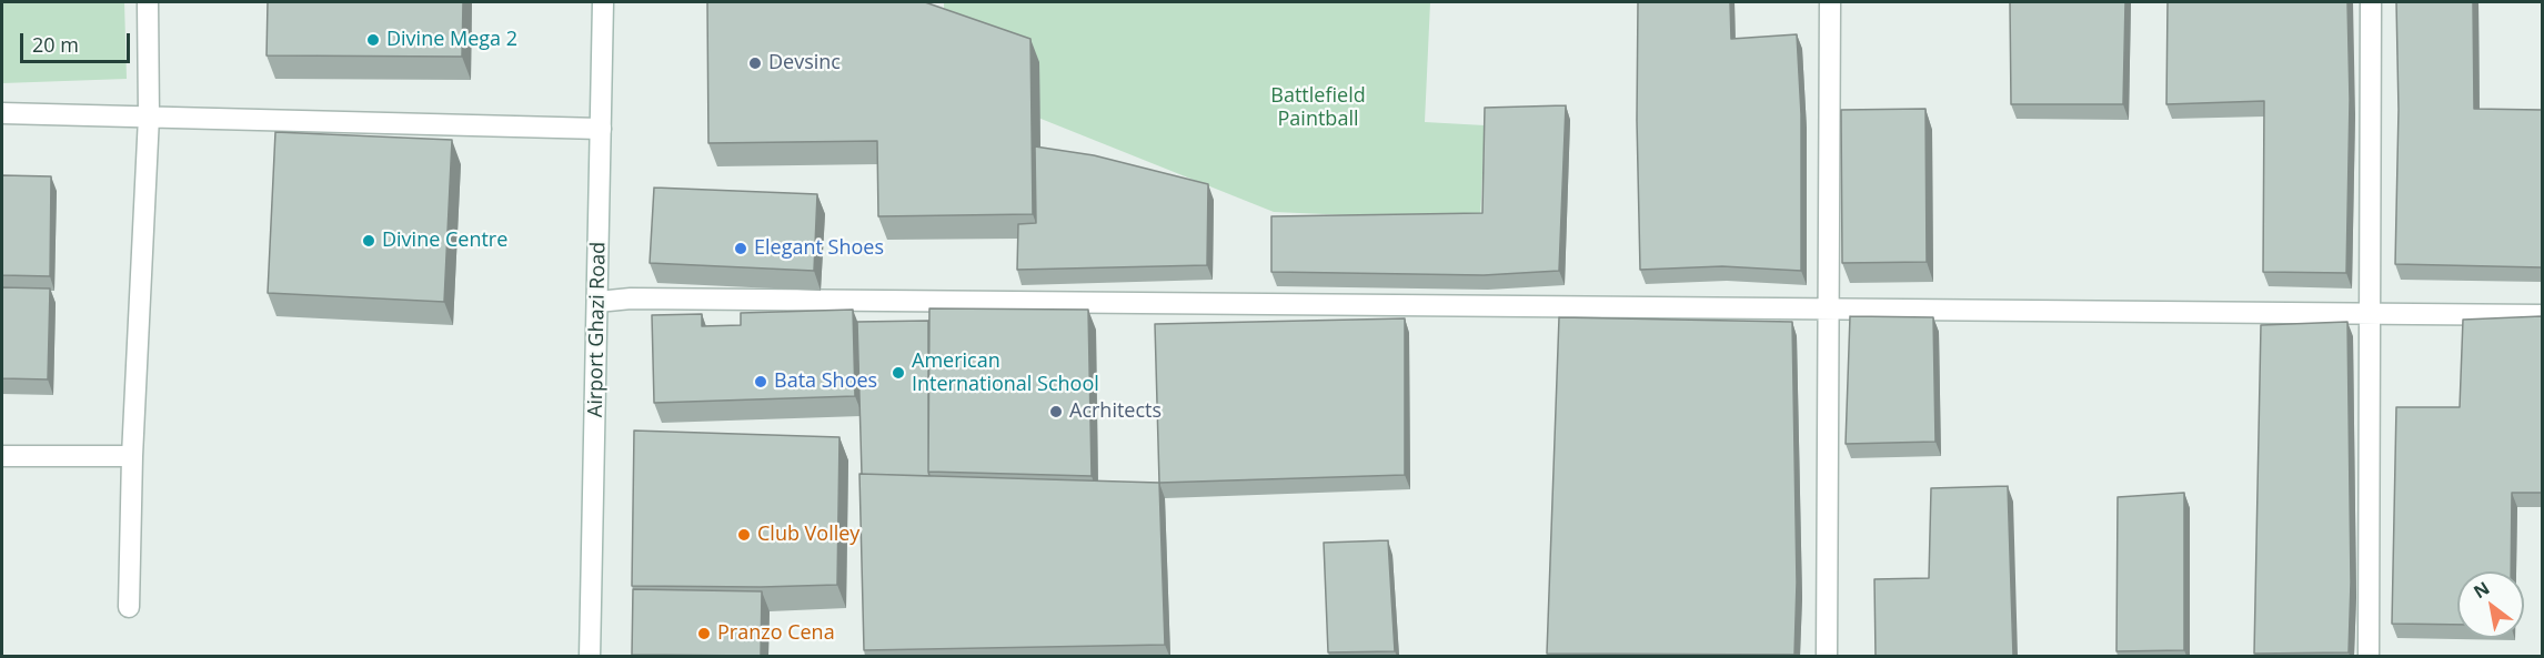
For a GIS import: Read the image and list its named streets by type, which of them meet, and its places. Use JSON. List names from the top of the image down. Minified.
{"streets":{"street":["Airport Ghazi Road"]},"parks":["Battlefield Paintball"],"places":["Divine Mega 2","Devsinc","Divine Centre","Elegant Shoes","American International School","Bata Shoes","Acrhitects","Club Volley","Pranzo Cena"],"scale_bar":"20 m","north":"top left"}
